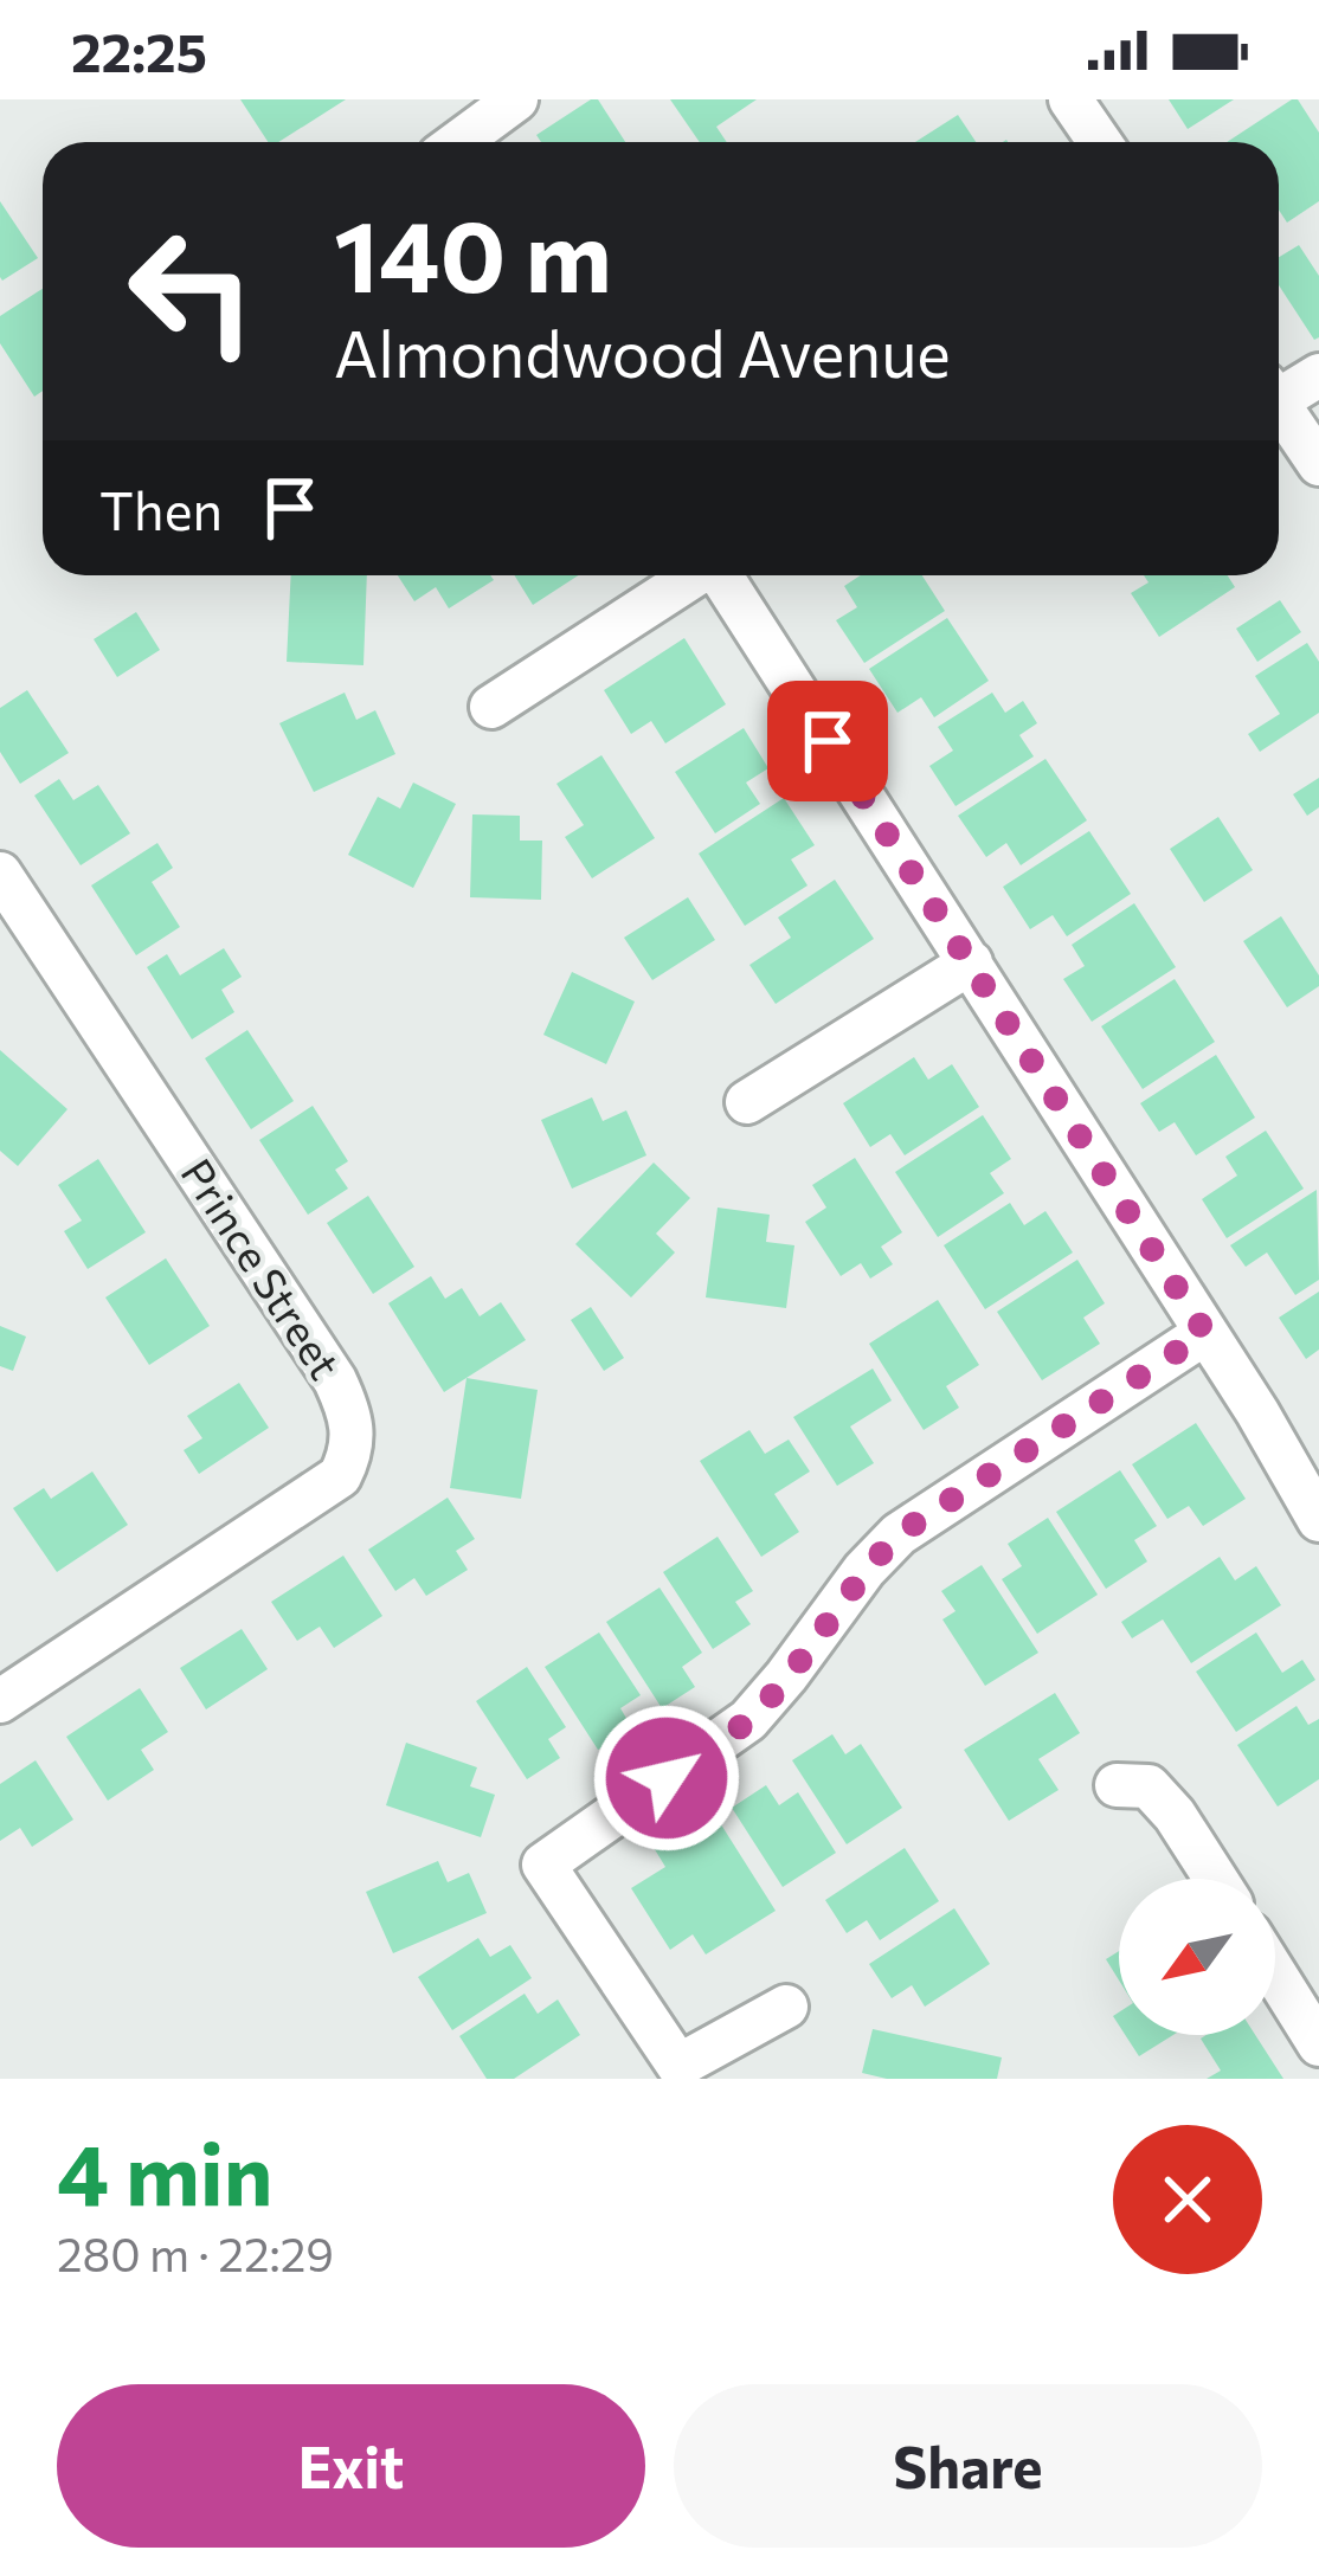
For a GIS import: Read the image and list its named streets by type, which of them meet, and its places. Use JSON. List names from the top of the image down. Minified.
{"streets":{"street":["Prince Street"]},"north":"bottom left","page":{"status":"22:25","turn":["140 m","Almondwood Avenue"],"then":"Then","heading":["4 min","280 m · 22:29"],"buttons":["Exit","Share"]}}
